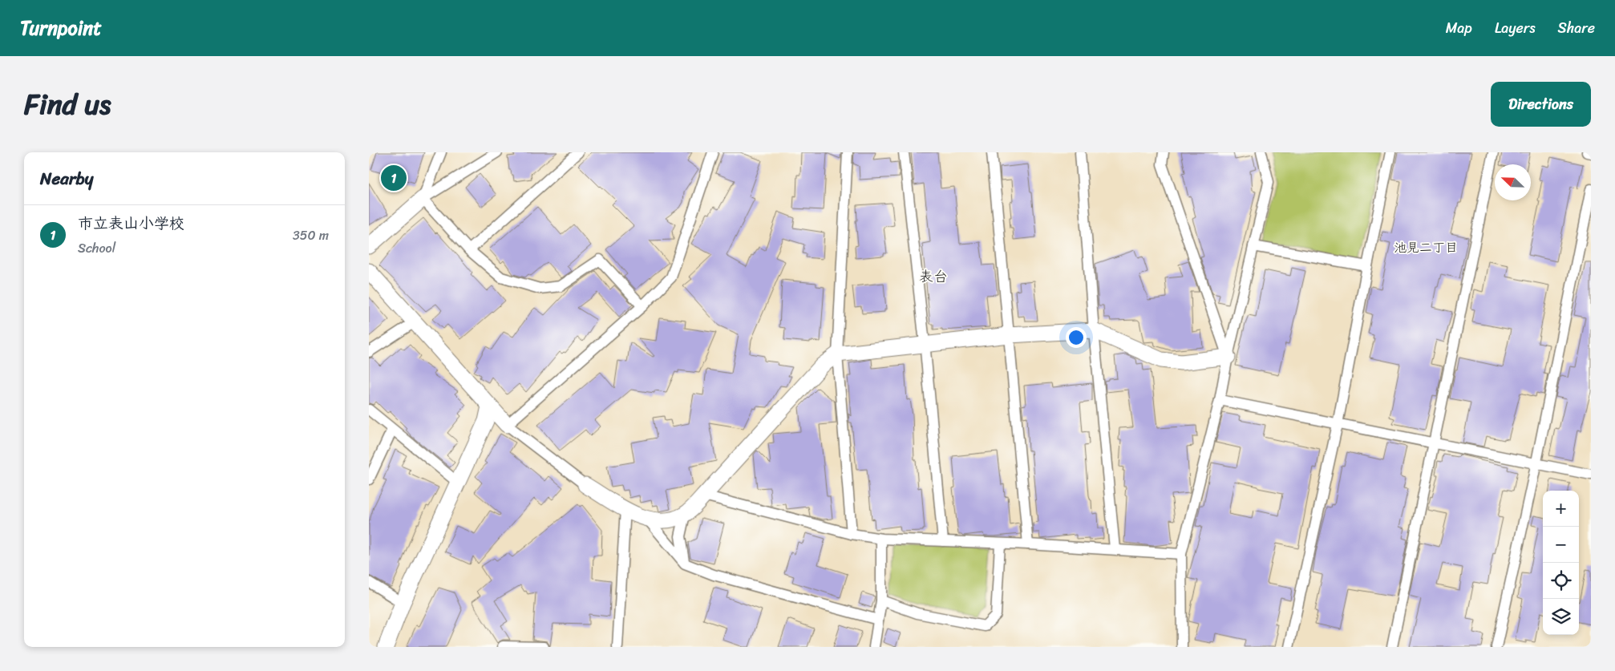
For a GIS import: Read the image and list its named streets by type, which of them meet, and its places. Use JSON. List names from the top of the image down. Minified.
{"districts":["池見二丁目","表台"],"north":"top left","page":{"header":"Turnpoint","nav":["Map","Layers","Share"],"title":"Find us","buttons":"Directions","heading":"Nearby","pins":"1","list":[{"mark":"1","name":"市立表山小学校","note":"School","value":"350 m"}],"map_buttons":["+","−"]}}
